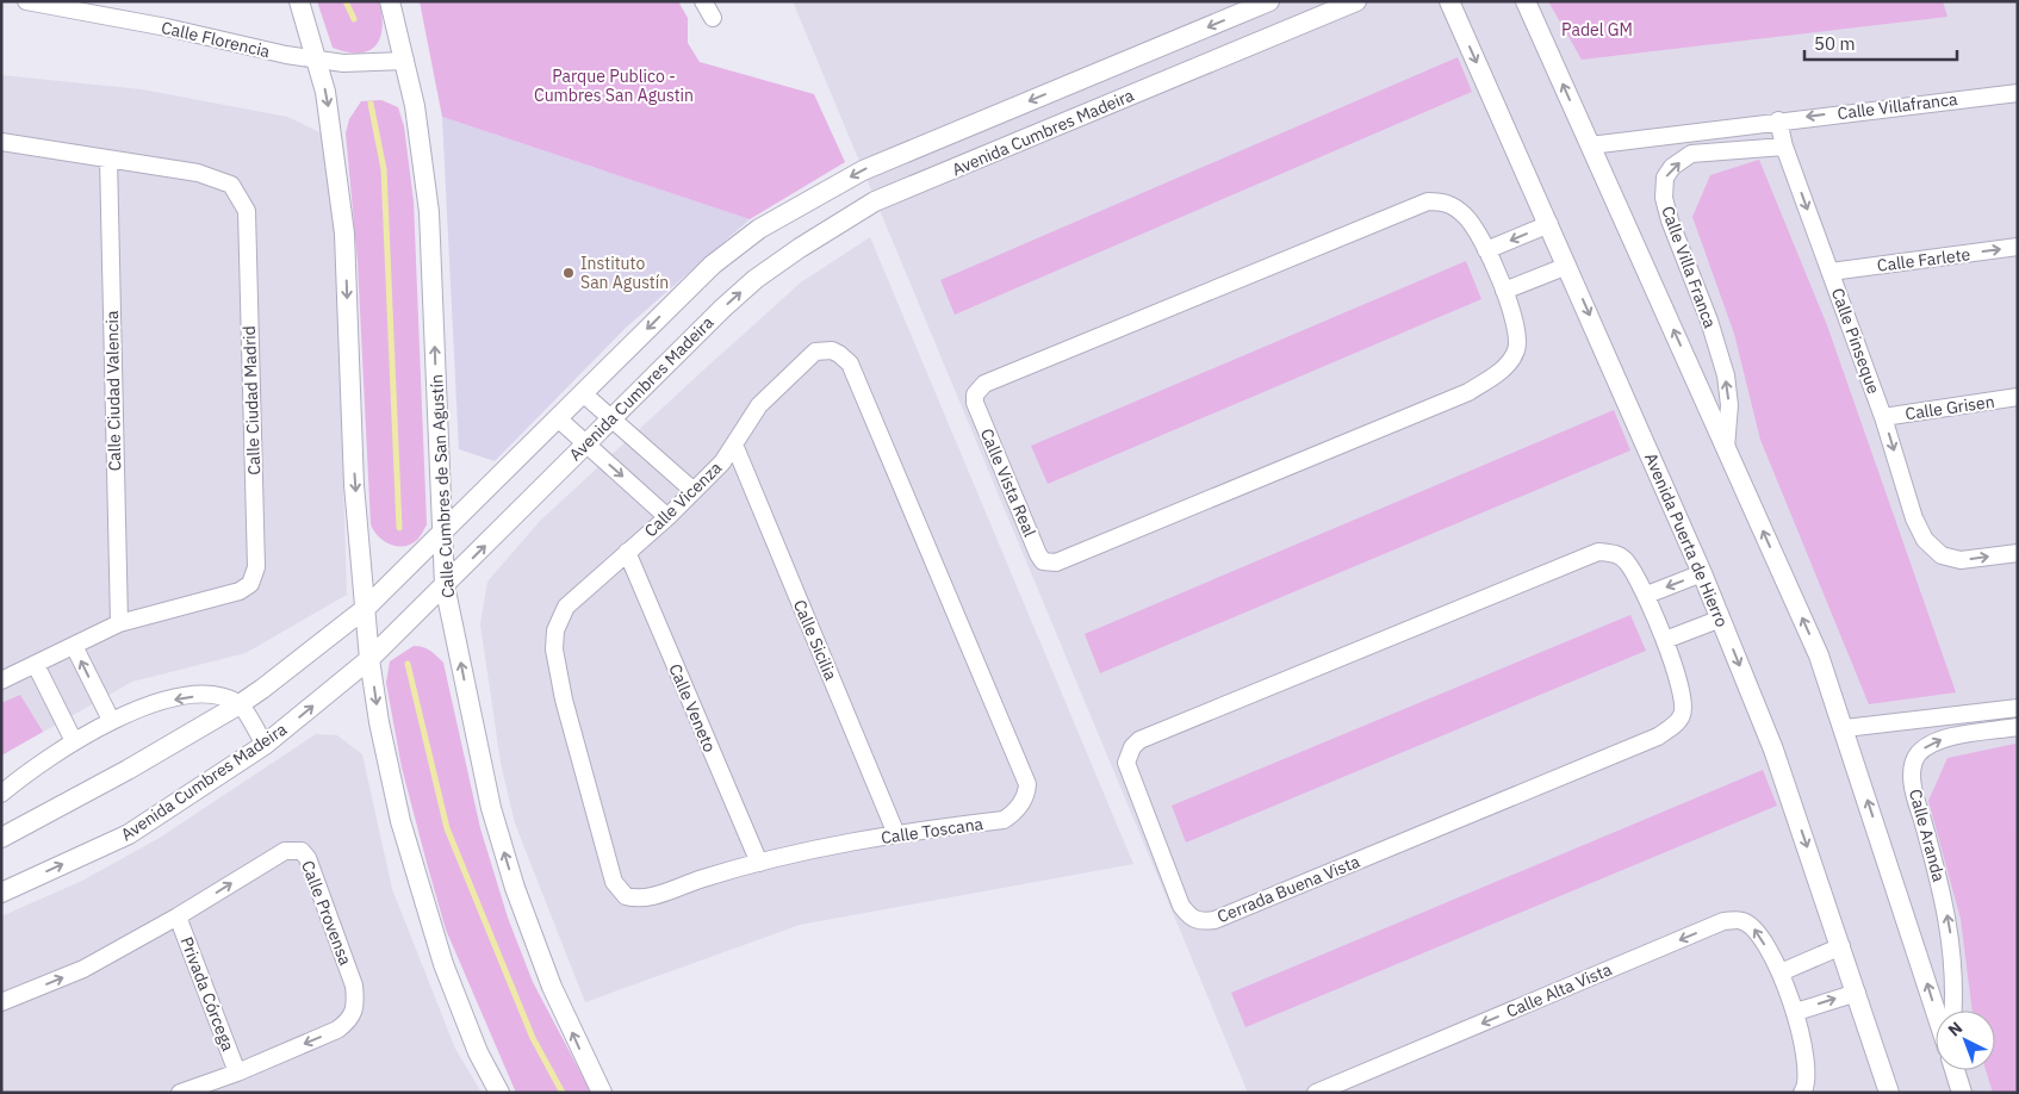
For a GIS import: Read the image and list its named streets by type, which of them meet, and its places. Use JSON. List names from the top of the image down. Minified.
{"streets":{"street":["Calle Florencia","Calle Villafranca","Avenida Cumbres Madeira","Calle Farlete","Calle Villa Franca","Calle Pinseque","Calle Ciudad Valencia","Calle Ciudad Madrid","Calle Grisen","Calle Vista Real","Calle Cumbres de San Agustín","Calle Vicenza","Avenida Puerta de Hierro","Calle Sicilia","Calle Veneto","Calle Toscana","Calle Aranda","Cerrada Buena Vista","Calle Provensa","Calle Alta Vista","Privada Córcega"]},"crossings":[["Calle Florencia","Calle Cumbres de San Agustín"],["Calle Villafranca","Calle Pinseque"],["Avenida Cumbres Madeira","Calle Cumbres de San Agustín"],["Calle Farlete","Calle Pinseque"],["Calle Villa Franca","Calle Pinseque"],["Calle Pinseque","Calle Grisen"],["Calle Ciudad Valencia","Calle Ciudad Madrid"],["Calle Vicenza","Calle Sicilia"],["Calle Vicenza","Calle Veneto"],["Calle Vicenza","Calle Toscana"],["Calle Sicilia","Calle Toscana"],["Calle Veneto","Calle Toscana"],["Calle Provensa","Privada Córcega"]],"one_way":["Calle Villafranca","Calle Farlete","Calle Pinseque","Calle Alta Vista"],"parks":["Padel GM","Parque Publico - Cumbres San Agustin"],"places":["Instituto San Agustín"],"scale_bar":"50 m","north":"top left"}
